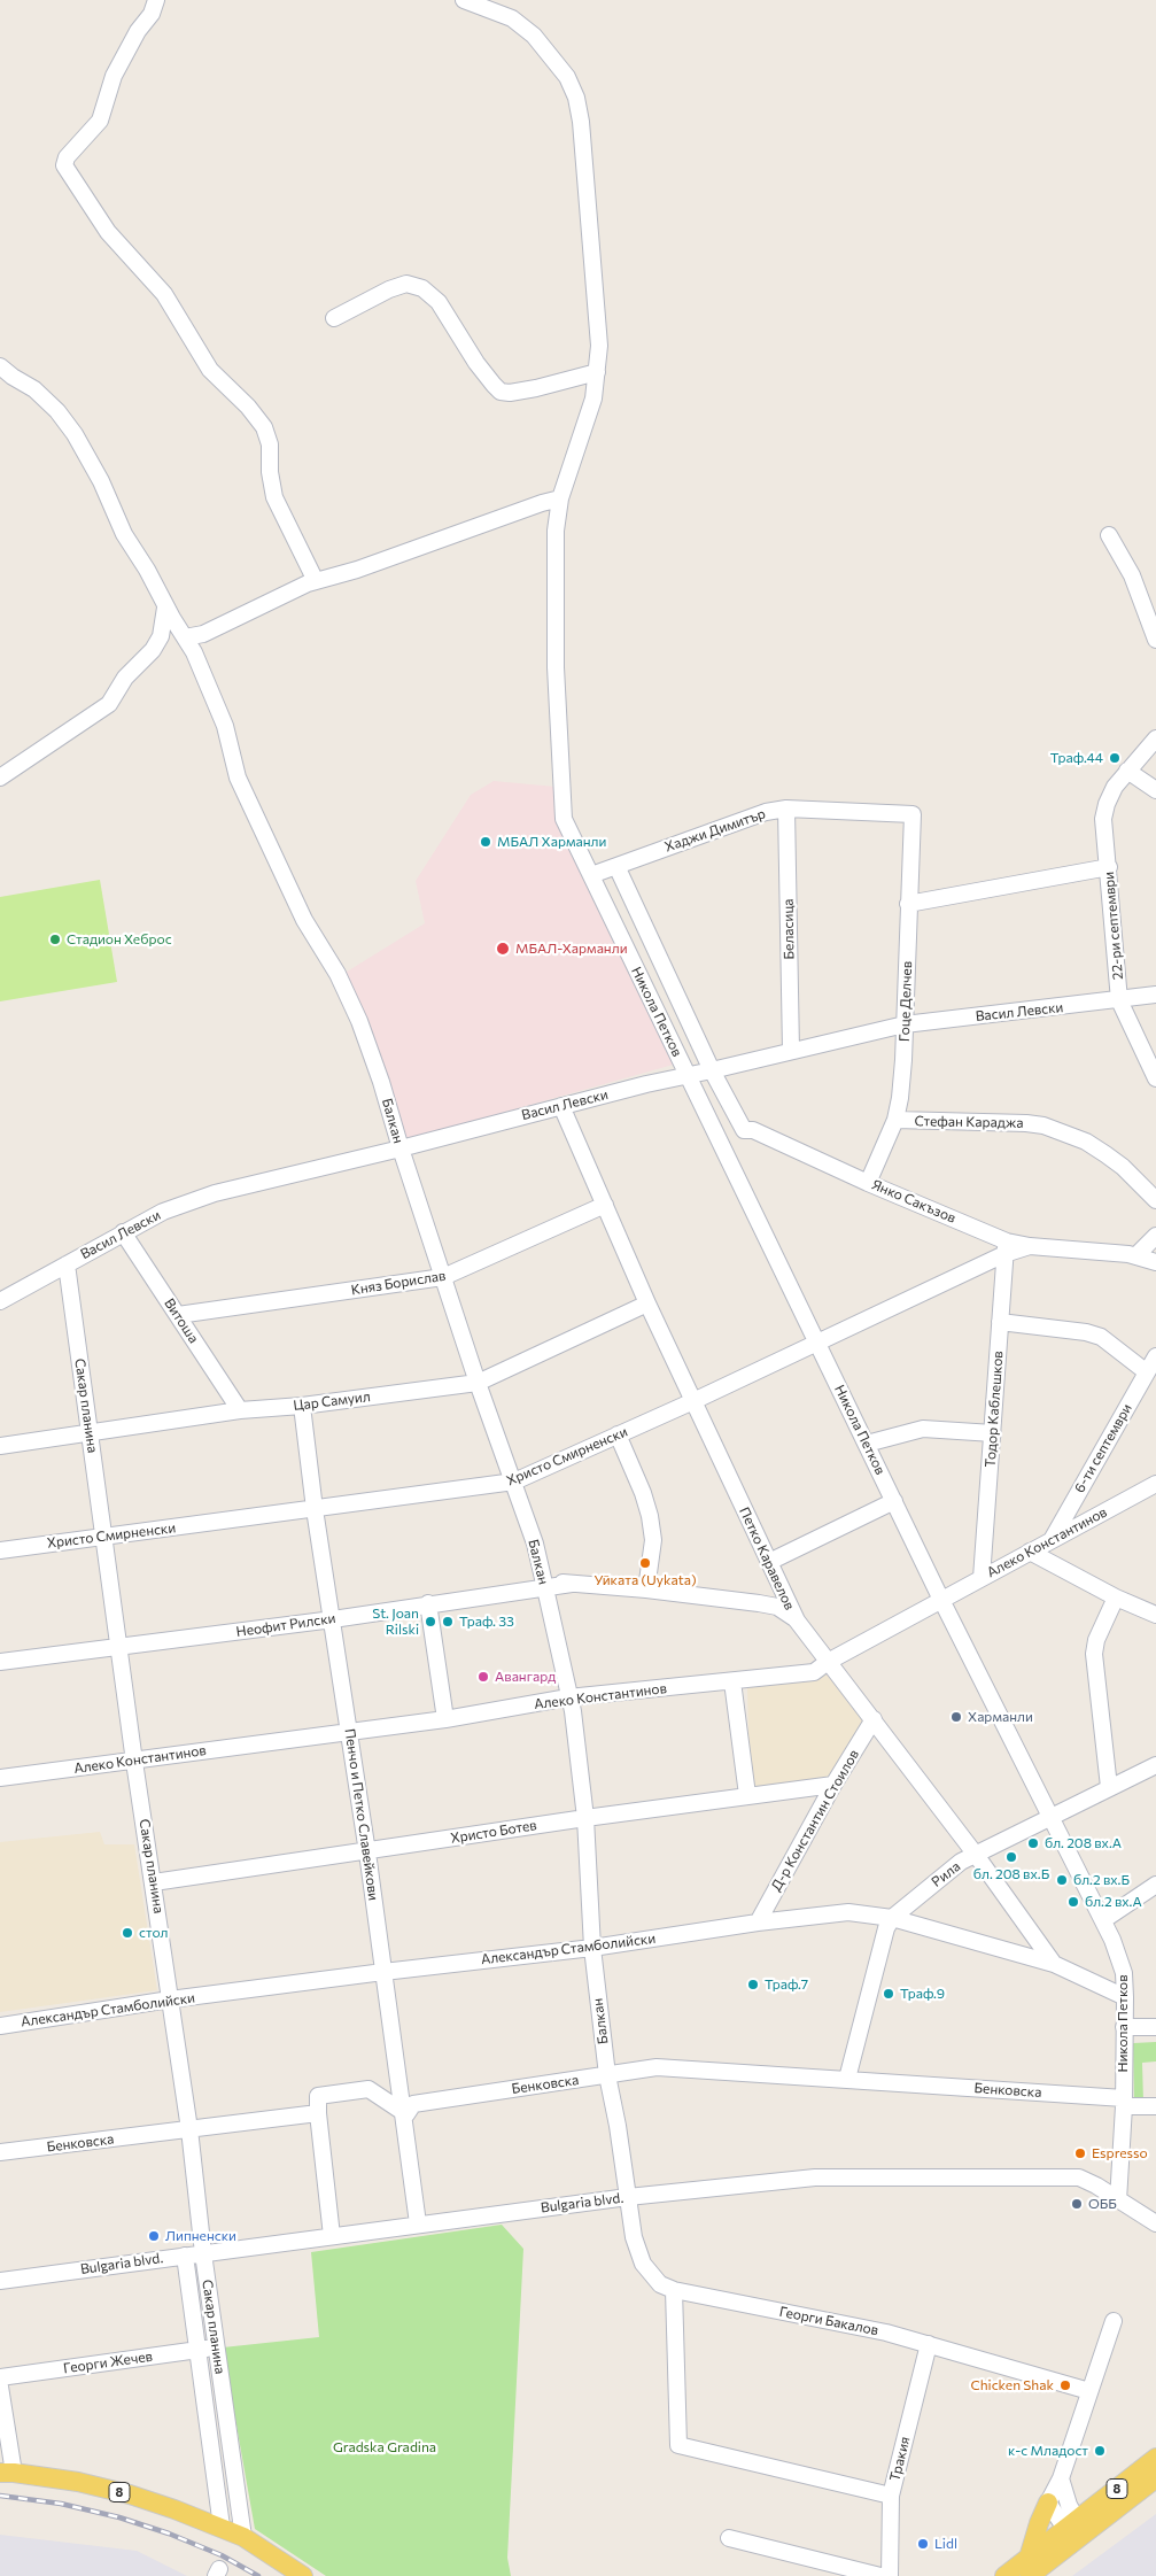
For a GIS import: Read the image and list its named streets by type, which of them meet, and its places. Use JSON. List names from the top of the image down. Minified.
{"streets":{"main road":["8"],"street":["Хаджи Димитър","22-ри септември","Беласица","Гоце Делчев","Никола Петков","Васил Левски","Балкан","Стефан Караджа","Янко Сакъзов","Княз Борислав","Витоша","Цар Самуил","Сакар планина","Тодор Каблешков","6-ти септември","Христо Смирненски","Алеко Константинов","Петко Каравелов","Неофит Рилски","Пенчо и Петко Славейкови","Д-р Константин Стоилов","Христо Ботев","Рила","Александър Стамболийски","Бенковска","Bulgaria blvd.","Георги Бакалов","Георги Жечев","Тракия"]},"crossings":[["Хаджи Димитър","Беласица"],["Хаджи Димитър","Гоце Делчев"],["Хаджи Димитър","Никола Петков"],["22-ри септември","Васил Левски"],["Беласица","Васил Левски"],["Гоце Делчев","Васил Левски"],["Гоце Делчев","Стефан Караджа"],["Гоце Делчев","Янко Сакъзов"],["Никола Петков","Васил Левски"],["Никола Петков","Христо Смирненски"],["Никола Петков","Алеко Константинов"],["Никола Петков","Рила"],["Никола Петков","Александър Стамболийски"],["Никола Петков","Бенковска"],["Никола Петков","Bulgaria blvd."],["Васил Левски","Балкан"],["Васил Левски","Витоша"],["Васил Левски","Сакар планина"],["Васил Левски","Петко Каравелов"],["Балкан","Княз Борислав"],["Балкан","Цар Самуил"],["Балкан","Христо Смирненски"],["Балкан","Алеко Константинов"],["Балкан","Неофит Рилски"],["Балкан","Христо Ботев"],["Балкан","Александър Стамболийски"],["Балкан","Бенковска"],["Балкан","Bulgaria blvd."],["Балкан","Георги Бакалов"],["Янко Сакъзов","Тодор Каблешков"],["Янко Сакъзов","Христо Смирненски"],["Княз Борислав","Витоша"],["Княз Борислав","Петко Каравелов"],["Витоша","Цар Самуил"],["Цар Самуил","Сакар планина"],["Цар Самуил","Петко Каравелов"],["Цар Самуил","Пенчо и Петко Славейкови"],["Сакар планина","Христо Смирненски"],["Сакар планина","Алеко Константинов"],["Сакар планина","Неофит Рилски"],["Сакар планина","Христо Ботев"],["Сакар планина","Александър Стамболийски"],["Сакар планина","Бенковска"],["Сакар планина","Bulgaria blvd."],["Сакар планина","Георги Жечев"],["Сакар планина","8"],["Тодор Каблешков","Христо Смирненски"],["Тодор Каблешков","Алеко Константинов"],["6-ти септември","Алеко Константинов"],["Христо Смирненски","Петко Каравелов"],["Христо Смирненски","Пенчо и Петко Славейкови"],["Алеко Константинов","Петко Каравелов"],["Алеко Константинов","Пенчо и Петко Славейкови"],["Петко Каравелов","Неофит Рилски"],["Петко Каравелов","Д-р Константин Стоилов"],["Петко Каравелов","Рила"],["Петко Каравелов","Александър Стамболийски"],["Неофит Рилски","Пенчо и Петко Славейкови"],["Пенчо и Петко Славейкови","Христо Ботев"],["Пенчо и Петко Славейкови","Александър Стамболийски"],["Пенчо и Петко Славейкови","Бенковска"],["Пенчо и Петко Славейкови","Bulgaria blvd."],["Д-р Константин Стоилов","Христо Ботев"],["Д-р Константин Стоилов","Александър Стамболийски"],["Рила","Александър Стамболийски"],["Bulgaria blvd.","Георги Бакалов"],["Георги Бакалов","Тракия"]],"parks":["Gradska Gradina"],"places":["Траф.44","МБАЛ Харманли","Стадион Хеброс","МБАЛ-Харманли","Уйката (Uykata)","St. Joan Rilski","Траф. 33","Авангард","Харманли","бл. 208 вх.А","бл. 208 вх.Б","бл.2 вх.Б","бл.2 вх.А","стол","Траф.7","Траф.9","Espresso","ОББ","Липненски","Chicken Shak","к-с Младост","Lidl"]}
